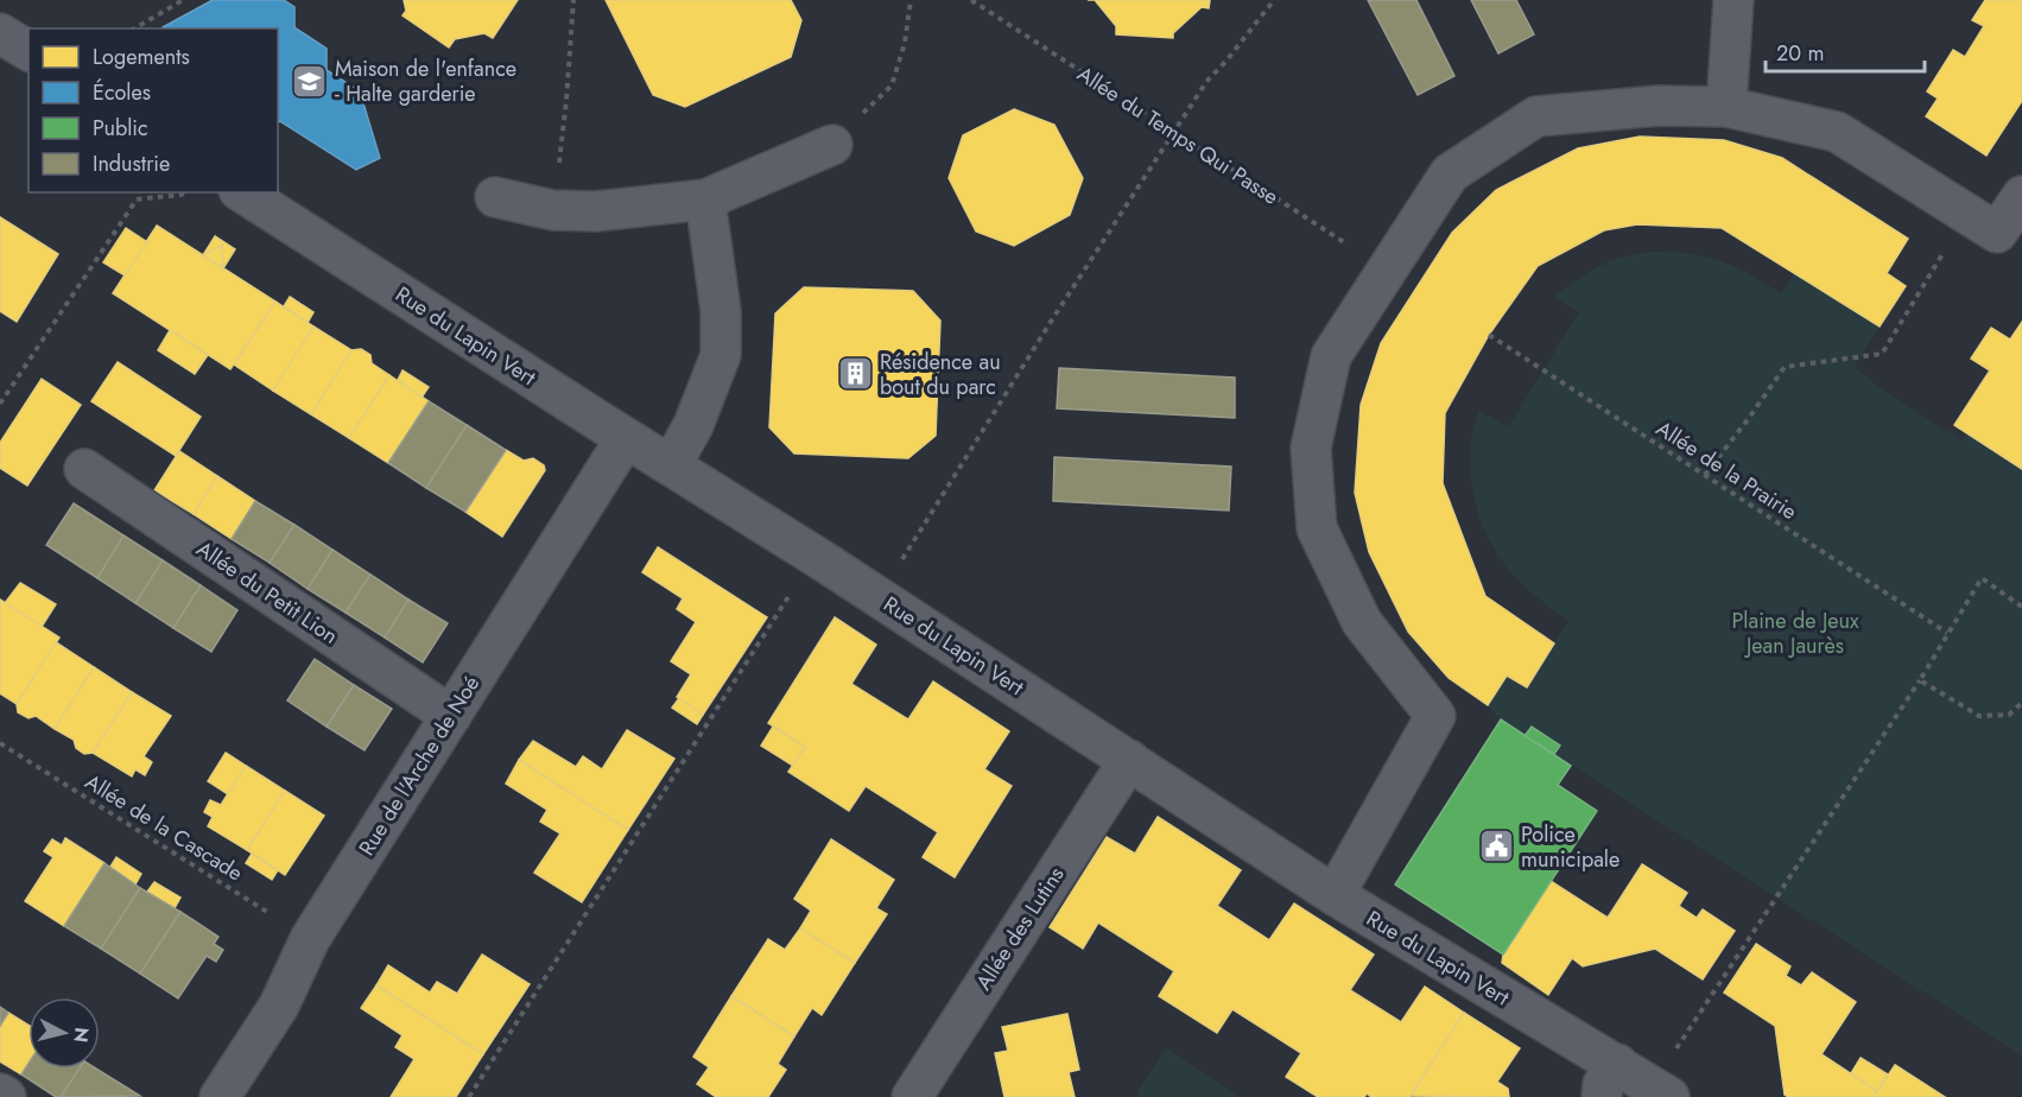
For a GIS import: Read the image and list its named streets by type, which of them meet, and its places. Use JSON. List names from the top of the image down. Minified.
{"streets":{"street":["Rue du Lapin Vert","Allée du Petit Lion","Rue de l'Arche de Noé","Allée des Lutins"],"path":["Allée du Temps Qui Passe","Allée de la Prairie","Allée de la Cascade"]},"crossings":[["Rue du Lapin Vert","Rue de l'Arche de Noé"],["Rue du Lapin Vert","Allée des Lutins"],["Allée du Petit Lion","Rue de l'Arche de Noé"],["Rue de l'Arche de Noé","Allée de la Cascade"]],"parks":["Plaine de Jeux Jean Jaurès"],"places":{"school or university":["Maison de l'enfance - Halte garderie"],"building":["Résidence au bout du parc"],"public building":["Police municipale"]},"legend":["Logements","Écoles","Public","Industrie"],"scale_bar":"20 m","north":"right"}
